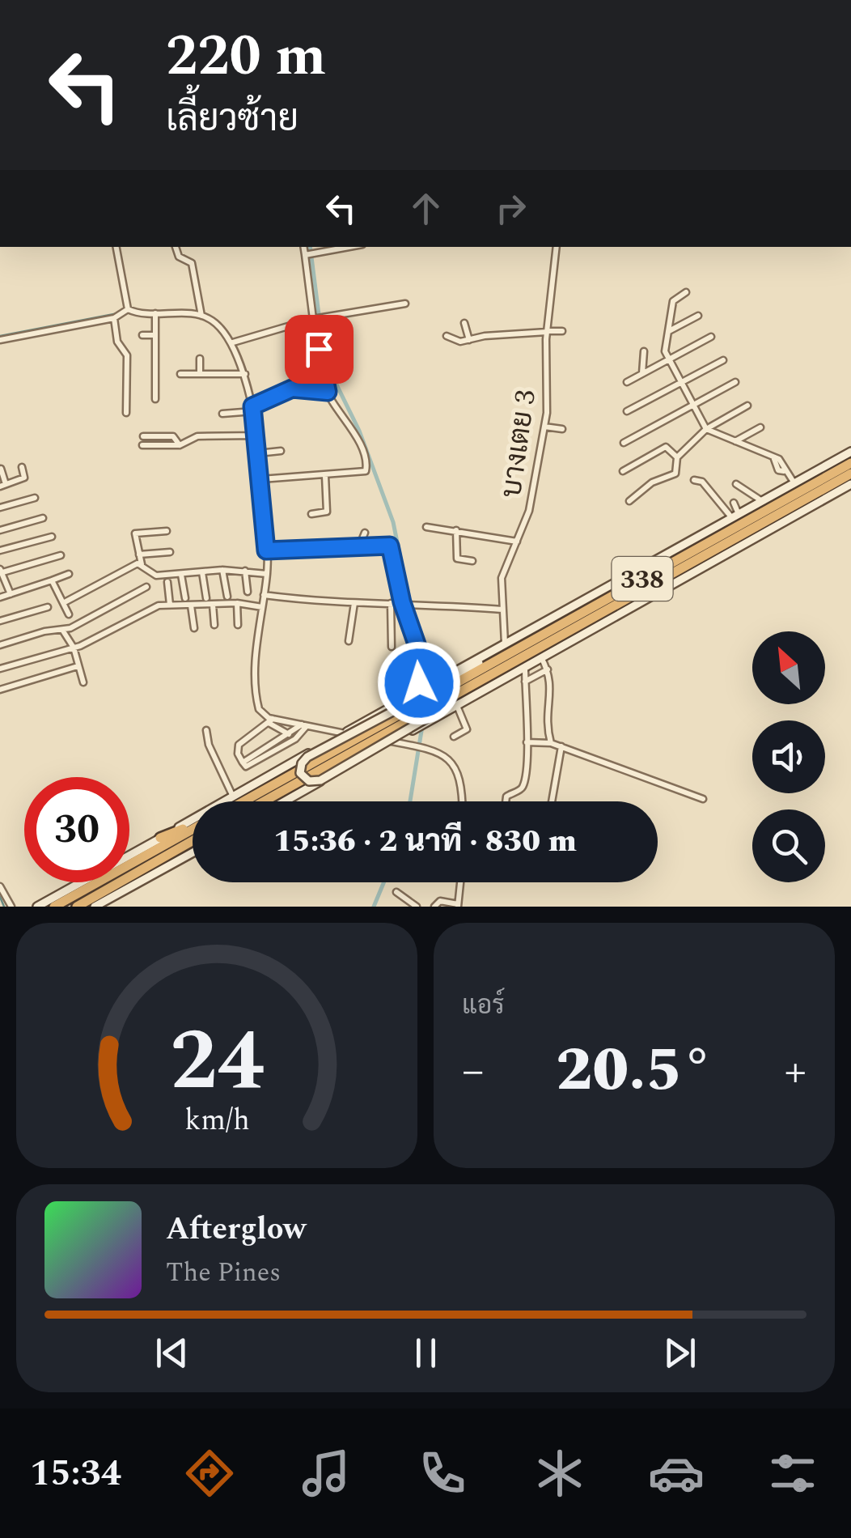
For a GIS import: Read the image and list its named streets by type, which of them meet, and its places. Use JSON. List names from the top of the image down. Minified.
{"streets":{"highway":["338"],"street":["บางเตย 3"]},"crossings":[["บางเตย 3","338"]],"north":"top left","page":{"turn":["220 m","เลี้ยวซ้าย"],"limit":"30","trip":"15:36 · 2 นาที · 830 m","tile":"แอร์","heat":["−","20.5°","+"],"song":["Afterglow","The Pines"],"tabs":"15:34","gauge":["24","km/h"]}}
